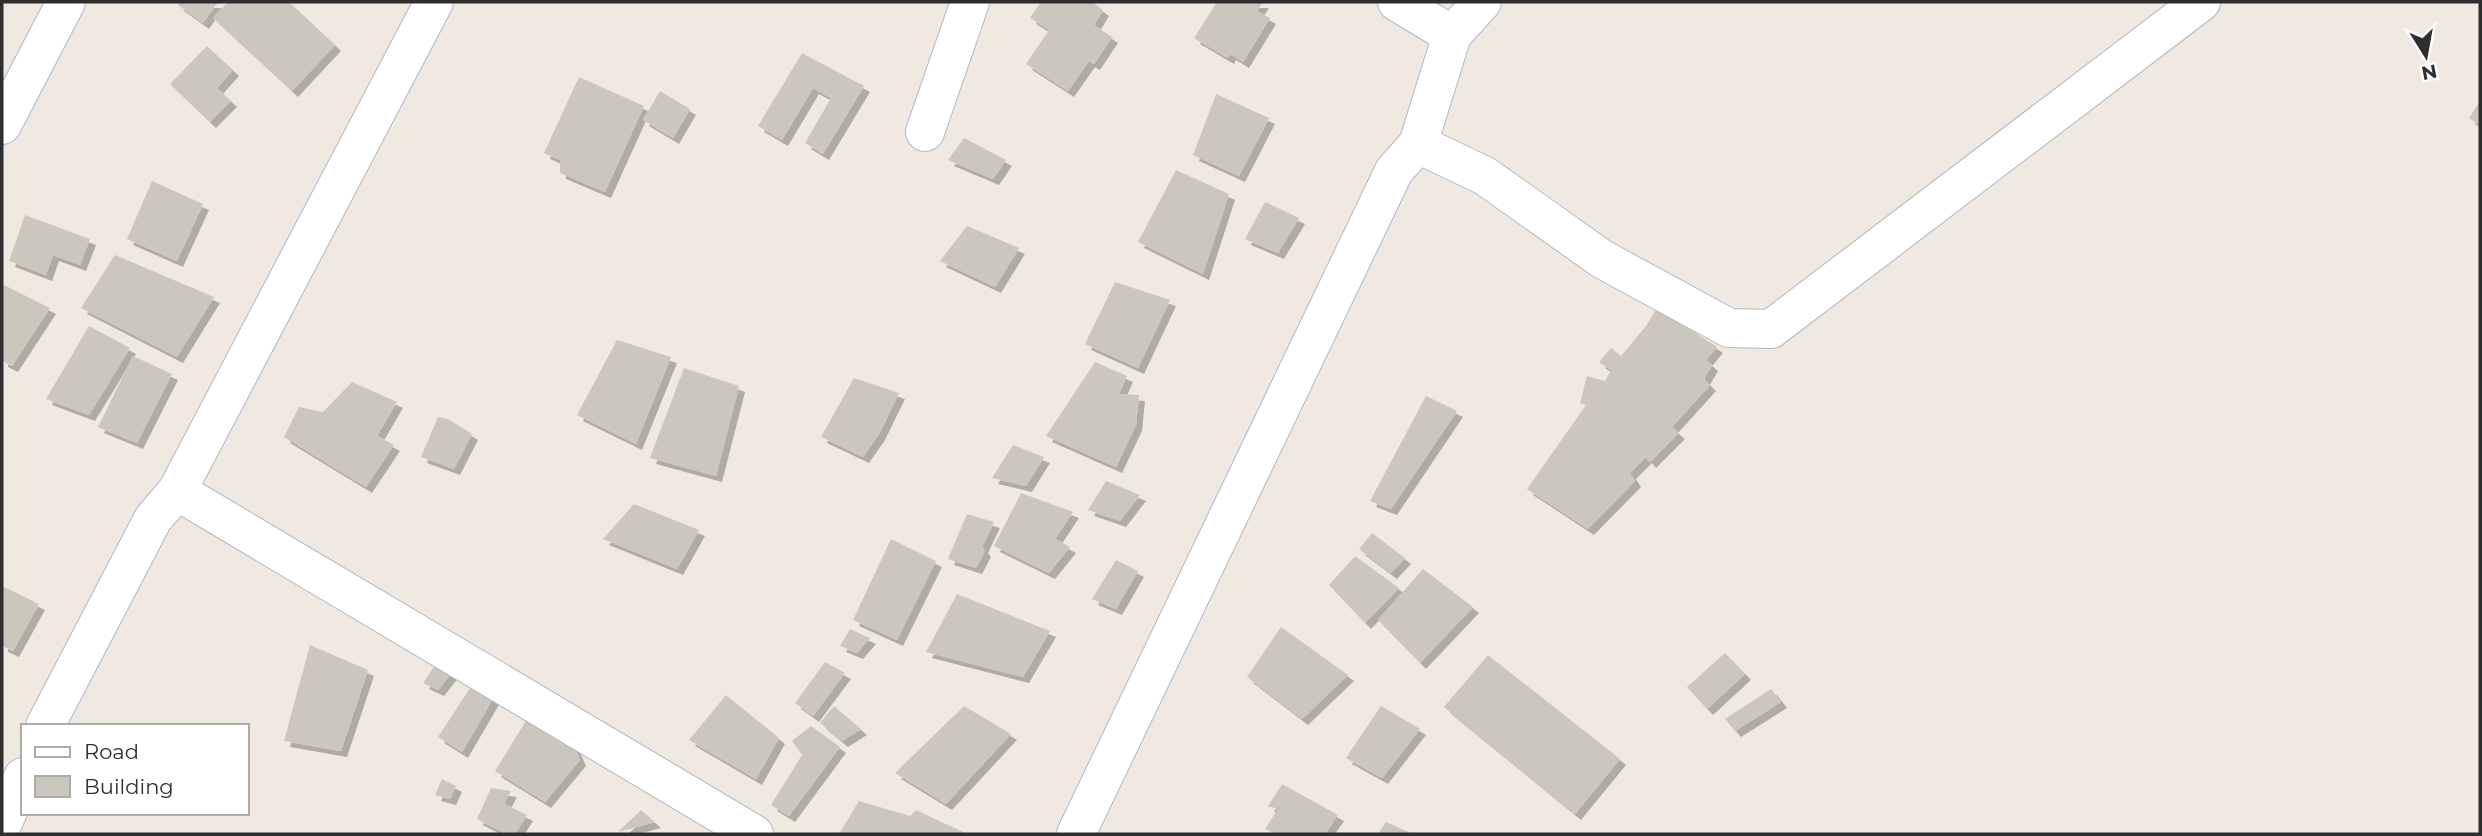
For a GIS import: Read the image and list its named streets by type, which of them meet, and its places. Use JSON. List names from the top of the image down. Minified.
{"legend":["Road","Building"],"north":"bottom"}
